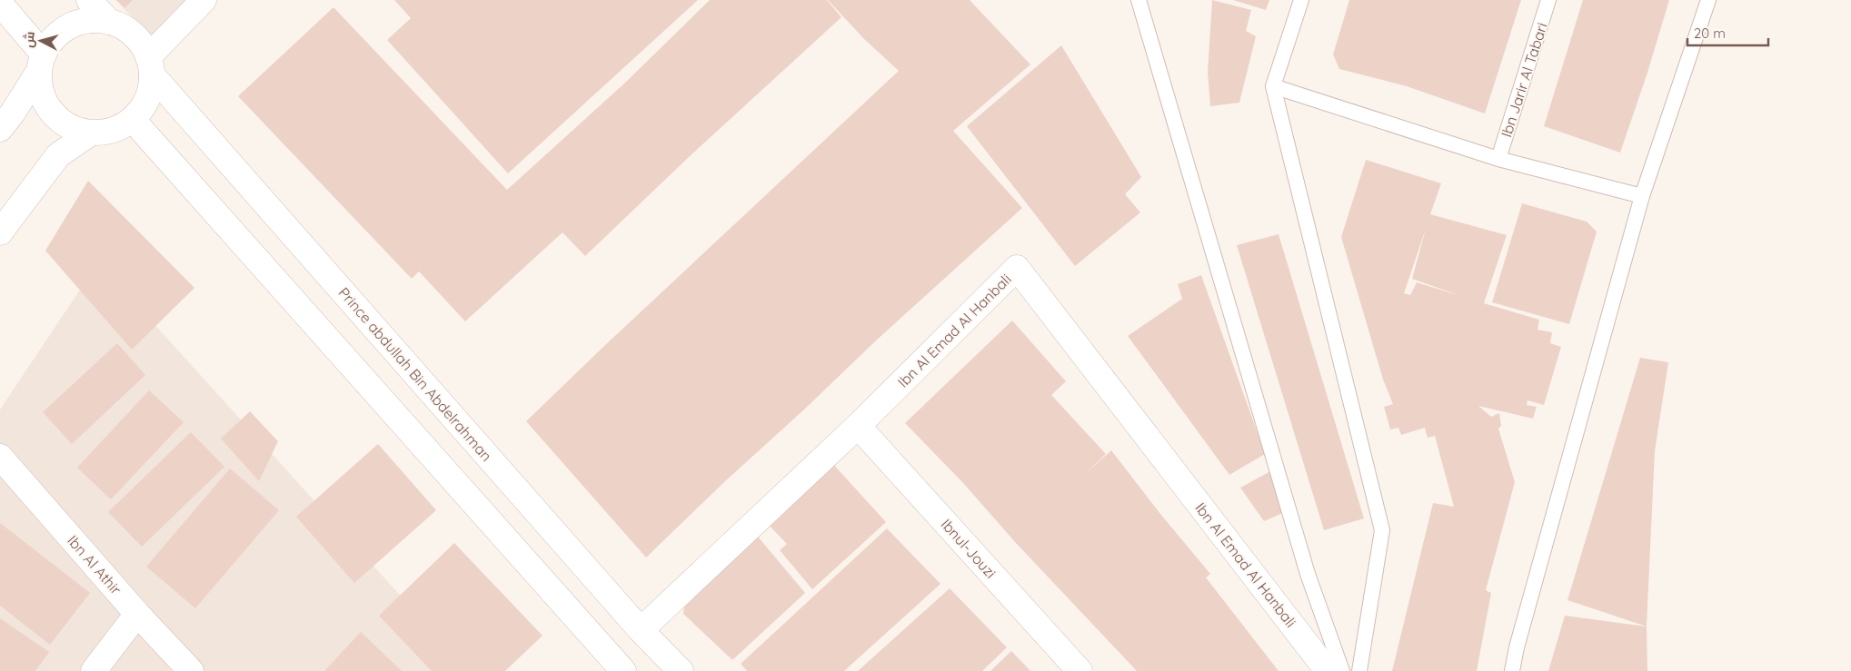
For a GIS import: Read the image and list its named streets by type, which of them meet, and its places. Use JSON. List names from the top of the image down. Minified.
{"streets":{"street":["Ibn Al Emad Al Hanbali","Prince abdullah Bin Abdelrahman","Ibnul-Jouzi","Ibn Al Athir"],"lane":["Ibn Jarir Al Tabari"]},"crossings":[["Ibn Al Emad Al Hanbali","Prince abdullah Bin Abdelrahman"],["Ibn Al Emad Al Hanbali","Ibnul-Jouzi"]],"scale_bar":"20 m","north":"left"}
